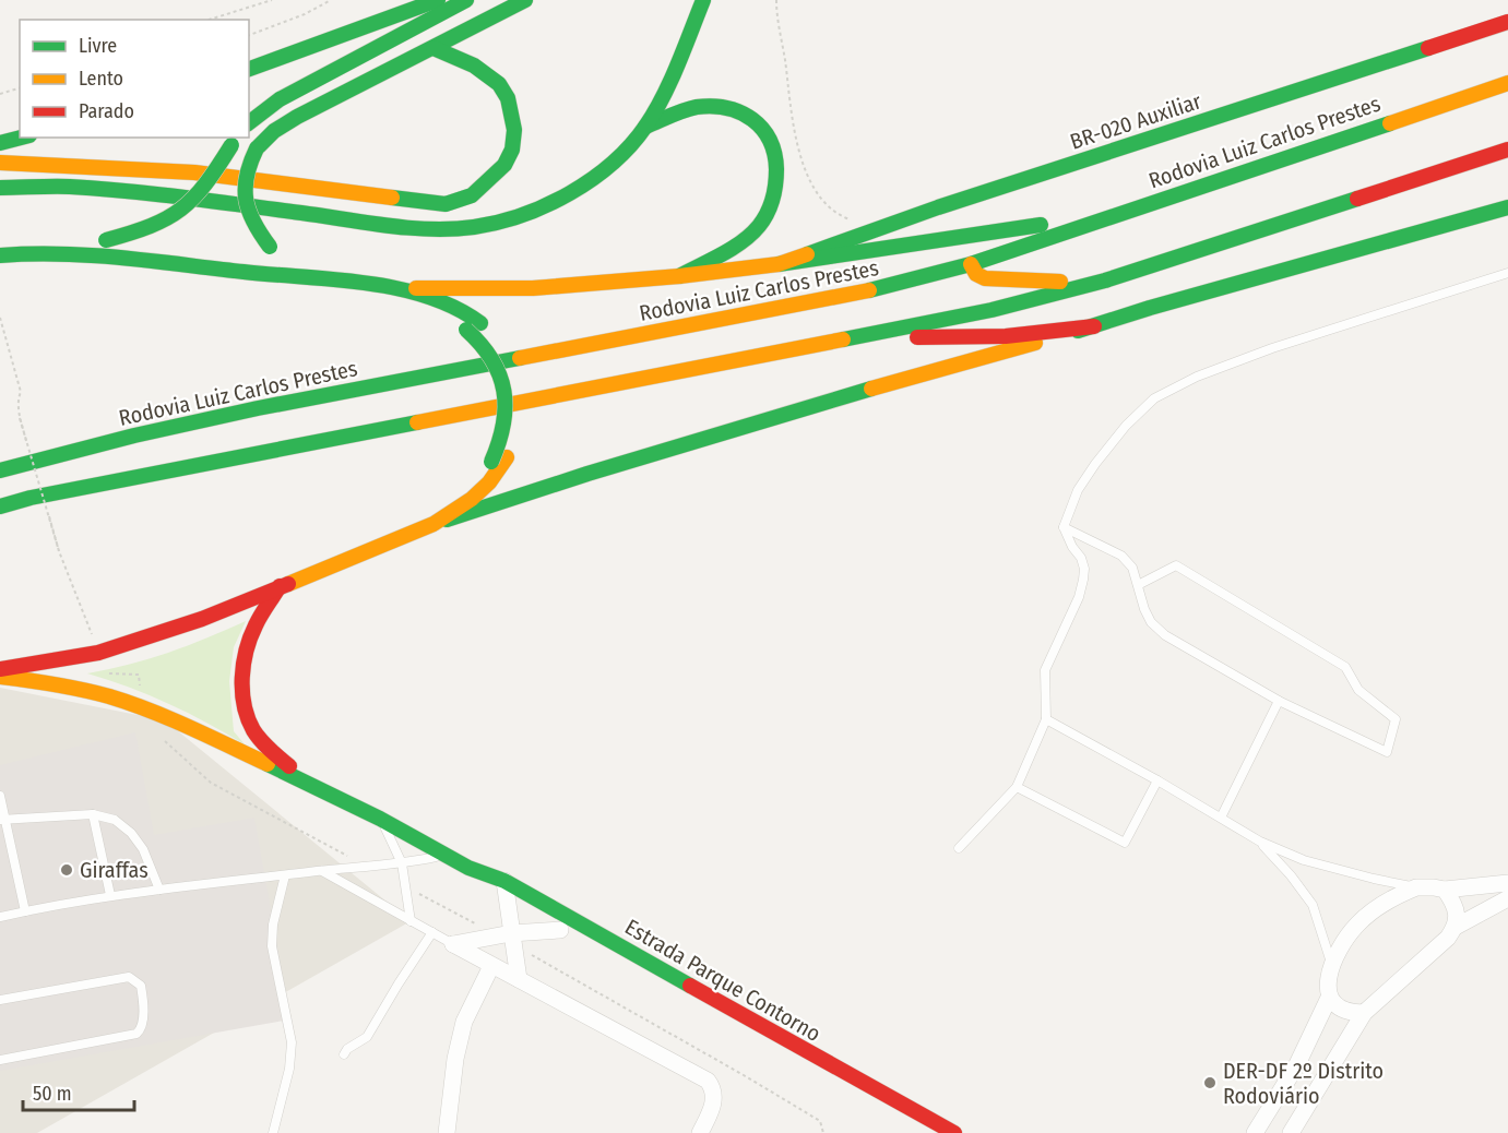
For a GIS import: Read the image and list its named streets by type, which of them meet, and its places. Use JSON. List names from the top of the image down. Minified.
{"streets":{"main road":["BR-020 Auxiliar","Rodovia Luiz Carlos Prestes","Estrada Parque Contorno"]},"places":["Giraffas","DER-DF 2º Distrito Rodoviário"],"legend":["Livre","Lento","Parado"],"scale_bar":"50 m"}
